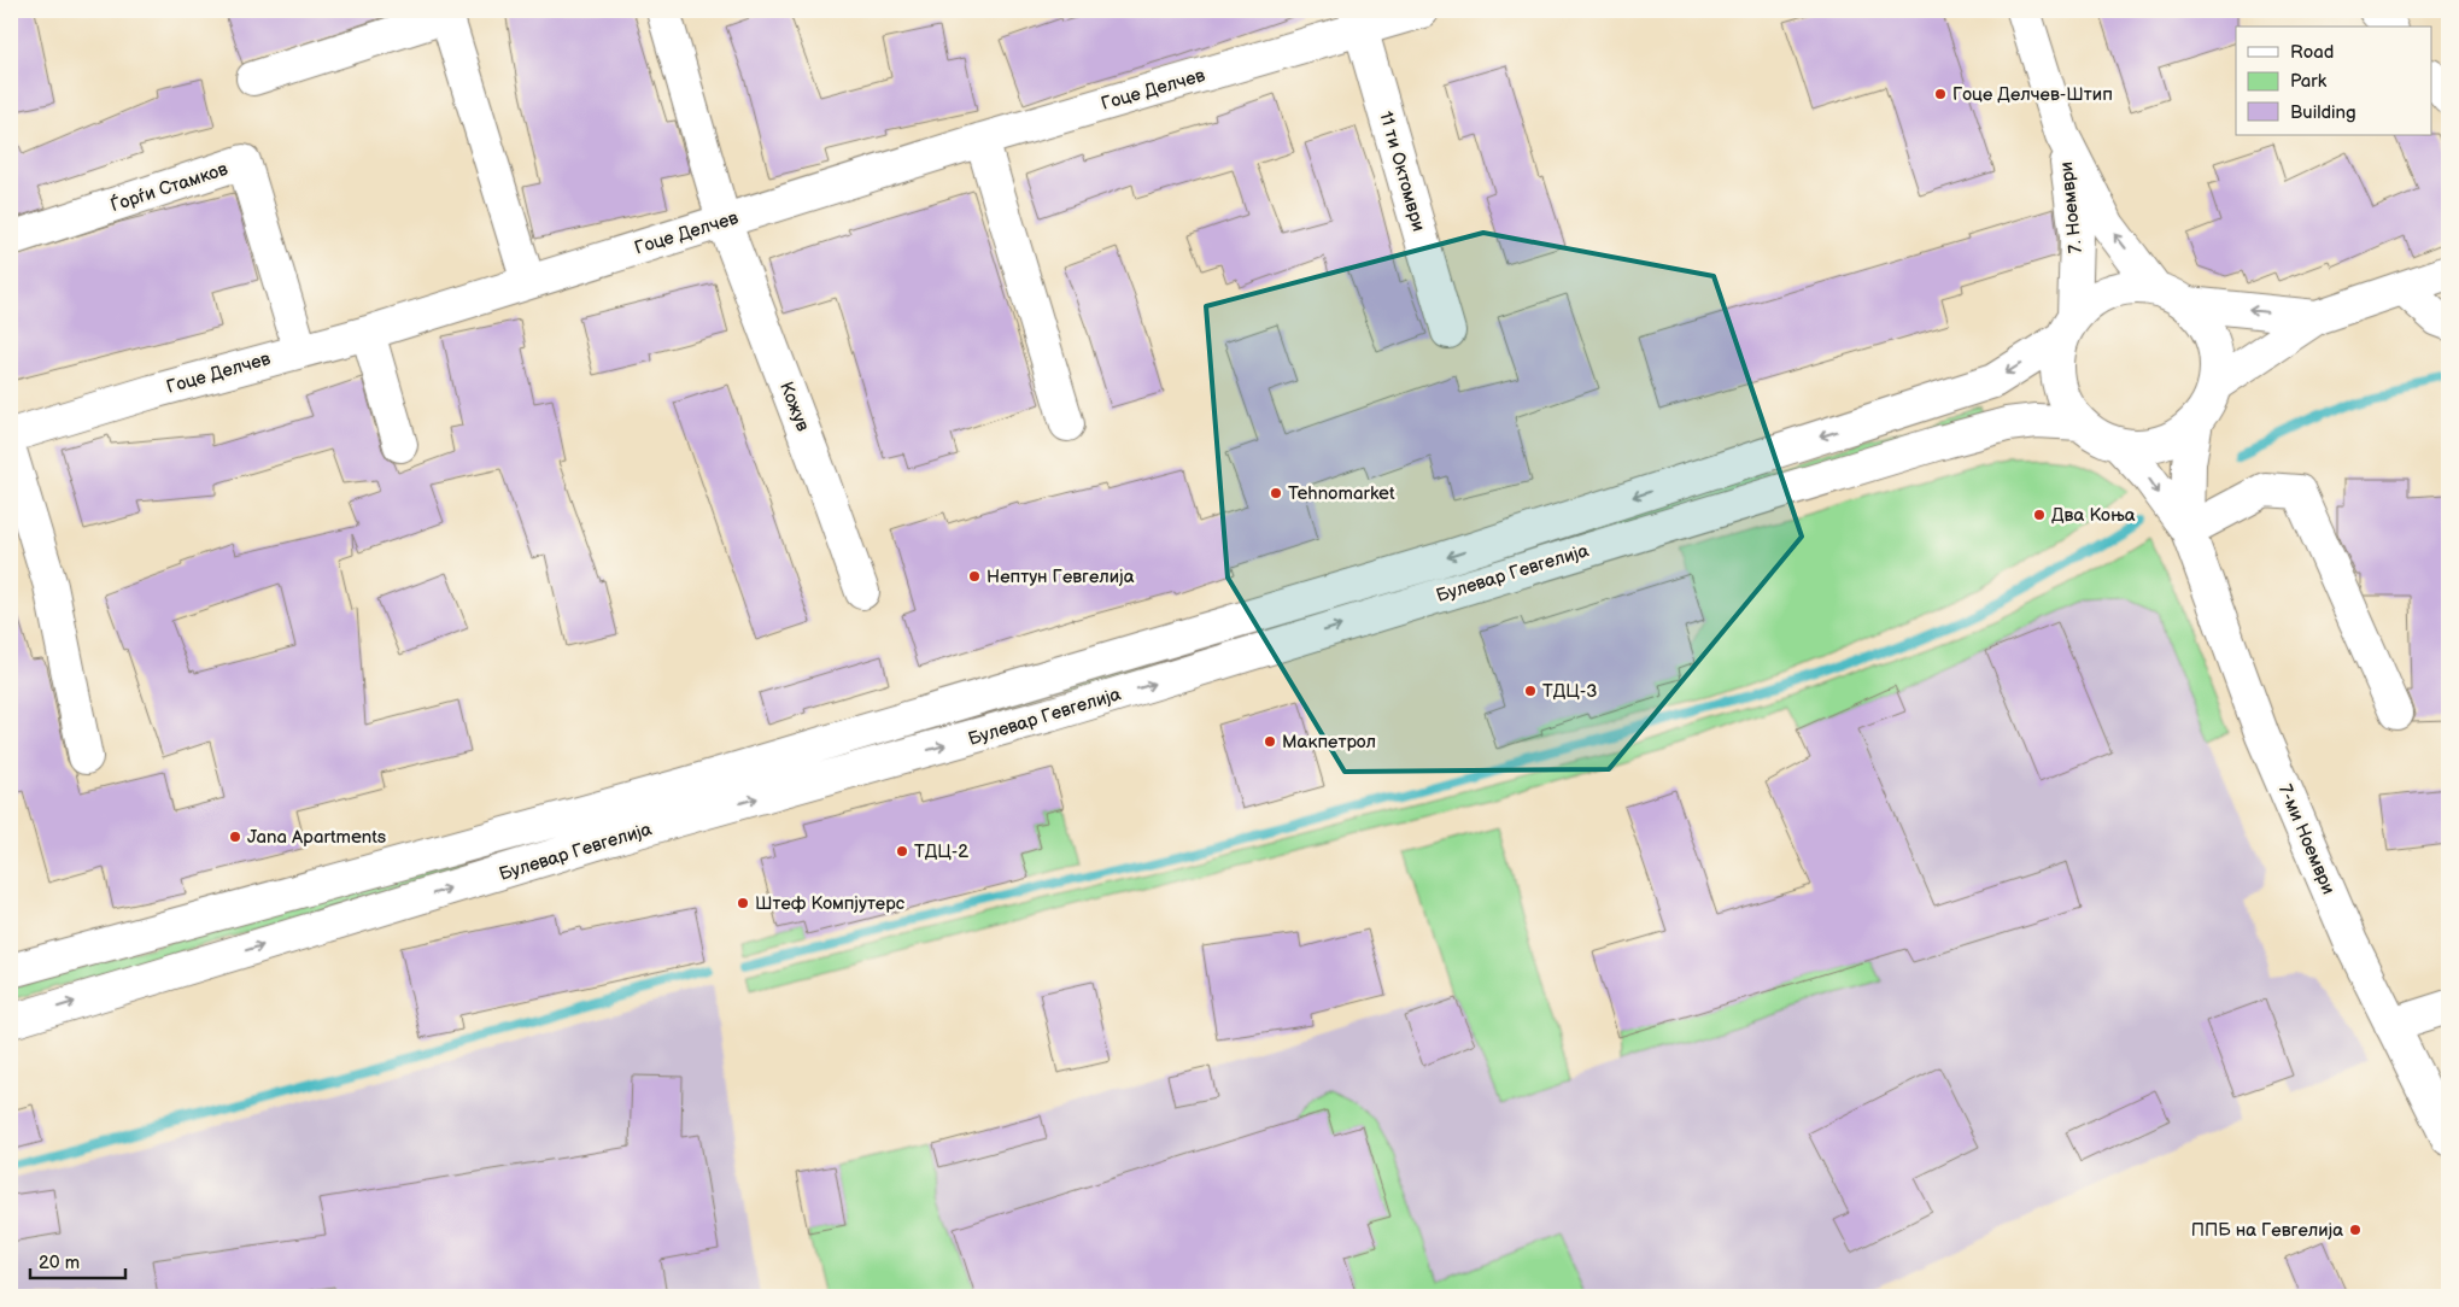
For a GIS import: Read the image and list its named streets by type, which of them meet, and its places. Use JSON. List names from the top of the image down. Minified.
{"streets":{"main road":["Гоце Делчев","11 ти Октомври","Ѓорѓи Стамков","7. Ноември","Кожув","Булевар Гевгелија","7-ми Ноември"]},"crossings":[["Гоце Делчев","11 ти Октомври"],["Гоце Делчев","Ѓорѓи Стамков"],["Гоце Делчев","Кожув"],["7. Ноември","Булевар Гевгелија"]],"one_way":["7. Ноември"],"places":["Гоце Делчев-Штип","Tehnomarket","Два Коња","Нептун Гевгелија","ТДЦ-3","Макпетрол","Jana Apartments","ТДЦ-2","Штеф Компјутерс","ППБ на Гевгелија"],"legend":["Road","Park","Building"],"scale_bar":"20 m"}
